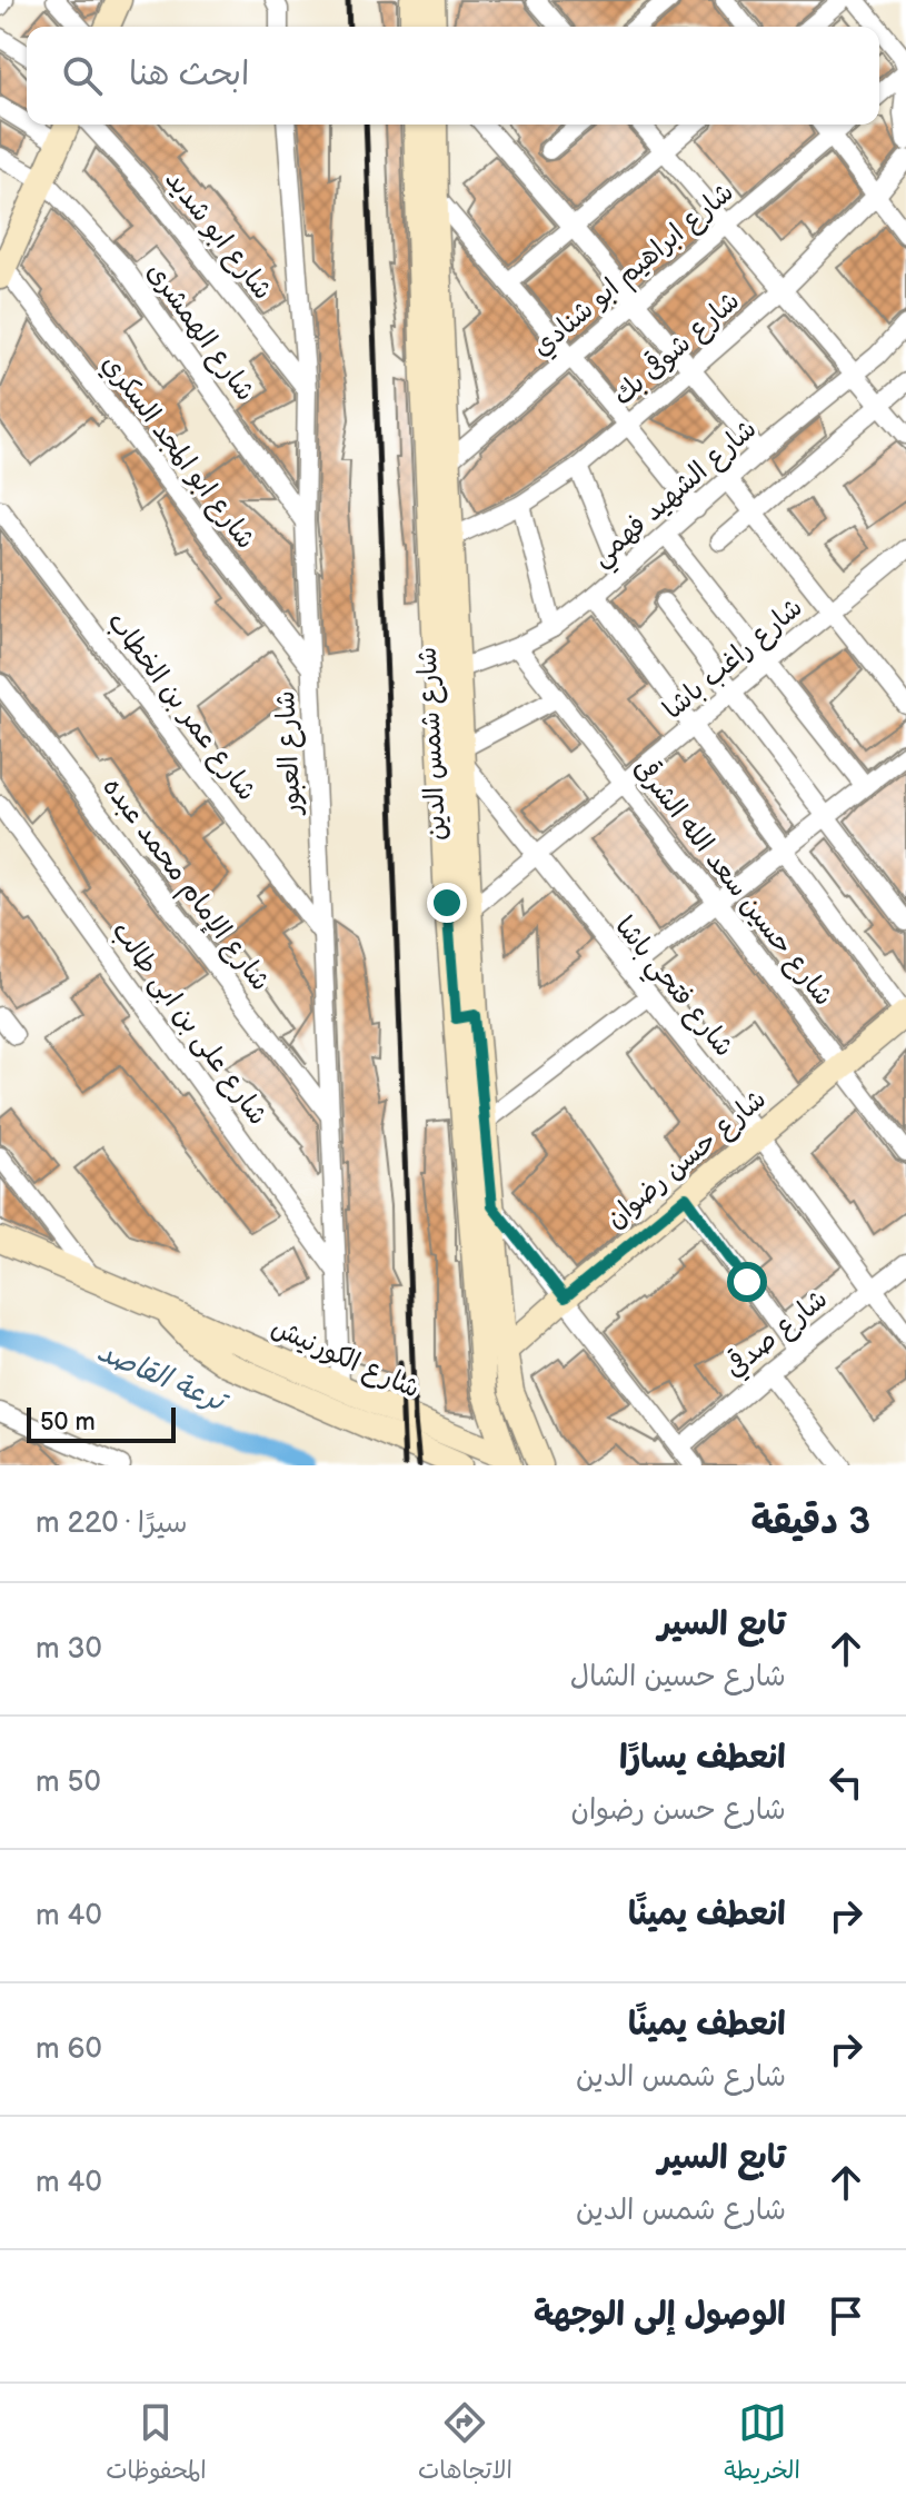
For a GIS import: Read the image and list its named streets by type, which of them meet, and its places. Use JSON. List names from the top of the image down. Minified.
{"streets":{"street":["شارع ابو شديد","شارع ابراهيم ابو شنادي","شارع الهمشرى","شارع شوقى بك","شارع ابو المجد السكري","شارع الشهيد فهمي","شارع راغب باشا","شارع عمر بن الخطاب","شارع شمس الدين","شارع العبور","شارع حسين سعد الله الشرقى","شارع الإمام محمد عبده","شارع فتحي باشا","شارع على بن ابى طالب","شارع حسن رضوان","شارع صدقي","شارع الكورنيش"]},"crossings":[["شارع ابو شديد","شارع العبور"],["شارع ابراهيم ابو شنادي","شارع شمس الدين"],["شارع الهمشرى","شارع العبور"],["شارع شوقى بك","شارع شمس الدين"],["شارع ابو المجد السكري","شارع العبور"],["شارع الشهيد فهمي","شارع شمس الدين"],["شارع الشهيد فهمي","شارع حسين سعد الله الشرقى"],["شارع راغب باشا","شارع شمس الدين"],["شارع راغب باشا","شارع حسين سعد الله الشرقى"],["شارع راغب باشا","شارع فتحي باشا"],["شارع عمر بن الخطاب","شارع العبور"],["شارع شمس الدين","شارع فتحي باشا"],["شارع شمس الدين","شارع حسن رضوان"],["شارع شمس الدين","شارع الكورنيش"],["شارع العبور","شارع الإمام محمد عبده"],["شارع العبور","شارع على بن ابى طالب"],["شارع العبور","شارع الكورنيش"],["شارع حسين سعد الله الشرقى","شارع حسن رضوان"],["شارع فتحي باشا","شارع حسن رضوان"],["شارع فتحي باشا","شارع صدقي"]],"water":["ترعة القاصد"],"scale_bar":"50 m","page":{"search":"ابحث هنا","scale":"50 m","heading":["3 دقيقة","سيرًا · 220 m"],"list":[["تابع السير","شارع حسين الشال","30 m"],["انعطف يسارًا","شارع حسن رضوان","50 m"],["انعطف يمينًا","40 m"],["انعطف يمينًا","شارع شمس الدين","60 m"],["تابع السير","شارع شمس الدين","40 m"],"الوصول إلى الوجهة"],"nav":["الخريطة","الاتجاهات","المحفوظات"]}}
